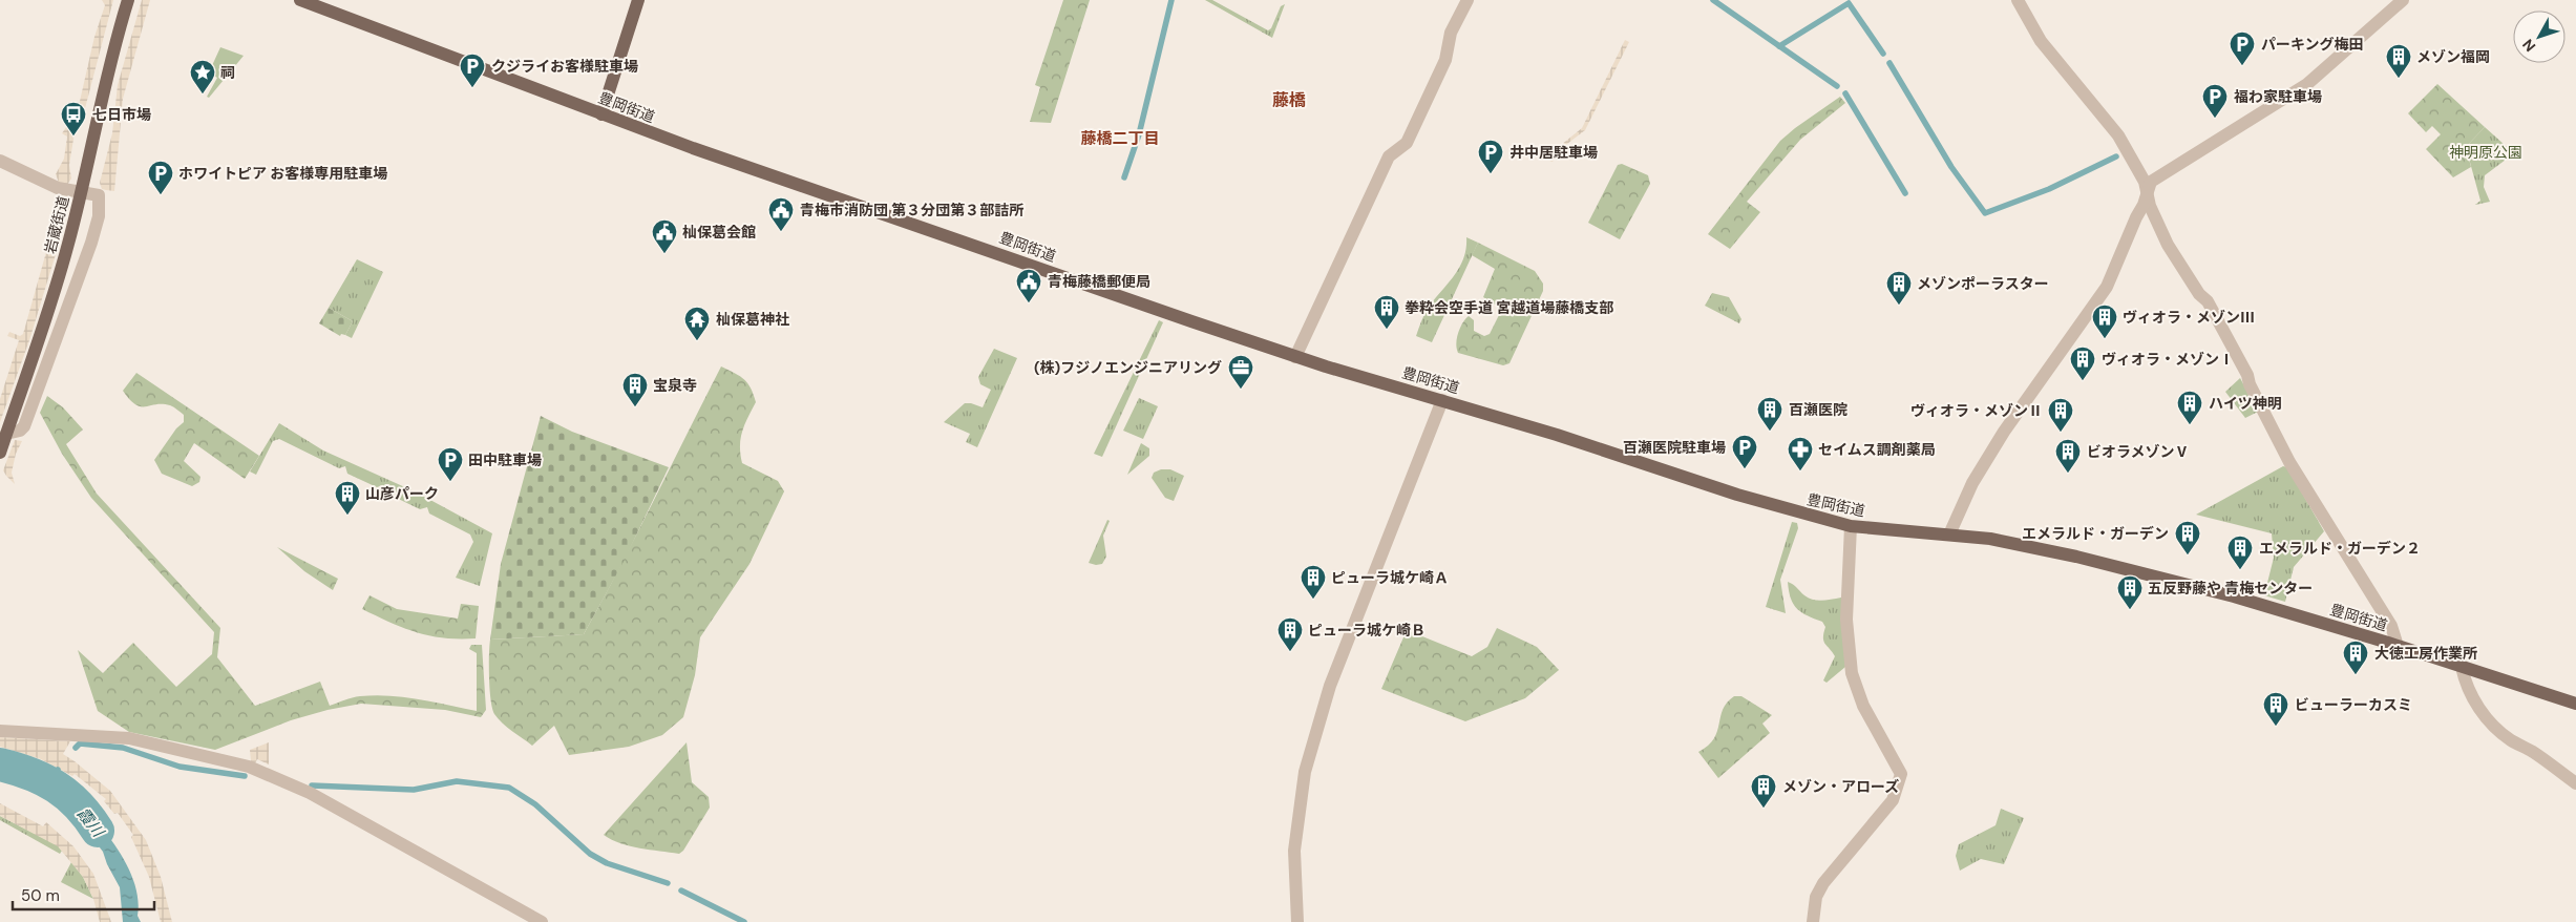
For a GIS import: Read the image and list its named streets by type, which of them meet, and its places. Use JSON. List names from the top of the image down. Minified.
{"streets":{"main road":["豊岡街道","岩蔵街道"]},"districts":["藤橋","藤橋二丁目"],"water":["霞川"],"parks":["神明原公園"],"places":{"parking":["パーキング梅田","クジライお客様駐車場","福わ家駐車場","井中居駐車場","ホワイトピア お客様専用駐車場","百瀬医院駐車場","田中駐車場"],"building":["メゾン福岡","メゾンポーラスター","拳粋会空手道 宮越道場藤橋支部","ヴィオラ・メゾンⅢ","ヴィオラ・メゾンⅠ","宝泉寺","ハイツ神明","百瀬医院","ヴィオラ・メゾンⅡ","ビオラメゾンⅤ","山彦パーク","エメラルド・ガーデン","エメラルド・ガーデン２","ピューラ城ケ崎Ａ","五反野藤や 青梅センター","ピューラ城ケ崎Ｂ","大徳工房作業所","ビューラーカスミ","メゾン・アローズ"],"place":["祠"],"bus stop":["七日市場"],"public building":["青梅市消防団 第３分団第３部詰所","杣保葛会館","青梅藤橋郵便局"],"temple":["杣保葛神社"],"office":["(株)フジノエンジニアリング"],"pharmacy":["セイムス調剤薬局"]},"scale_bar":"50 m","north":"bottom left"}
